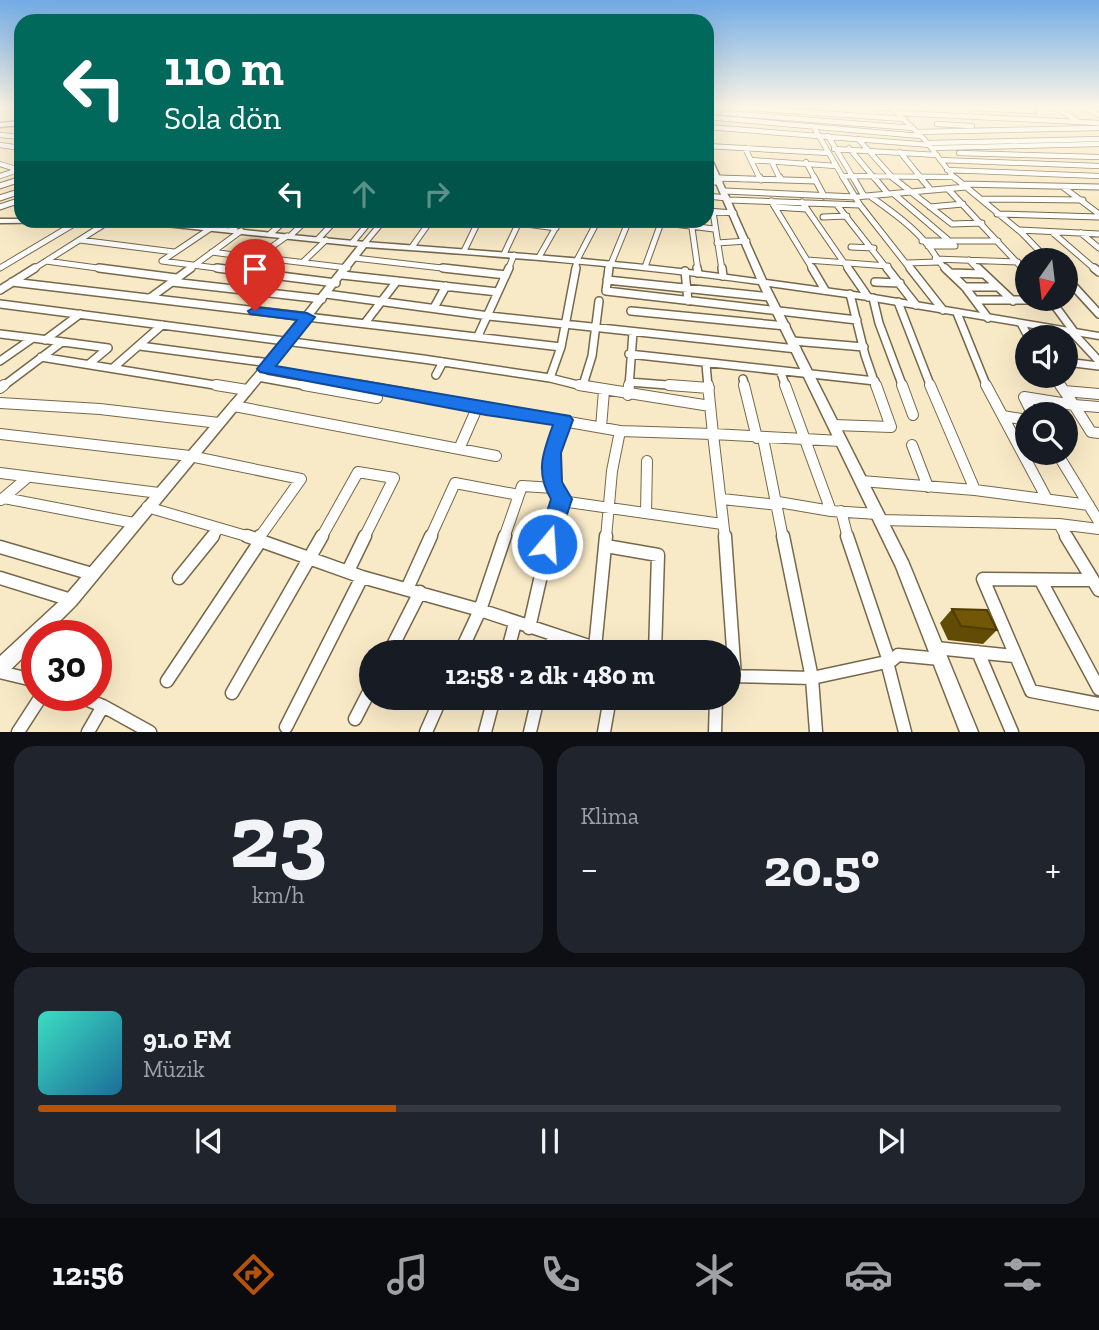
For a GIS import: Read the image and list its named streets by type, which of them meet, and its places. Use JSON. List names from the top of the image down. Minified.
{"north":"bottom","page":{"turn":["110 m","Sola dön"],"limit":"30","trip":"12:58 · 2 dk · 480 m","tile":[["23","km/h"],"Klima"],"heat":["−","20.5°","+"],"song":["91.0 FM","Müzik"],"tabs":"12:56"}}
